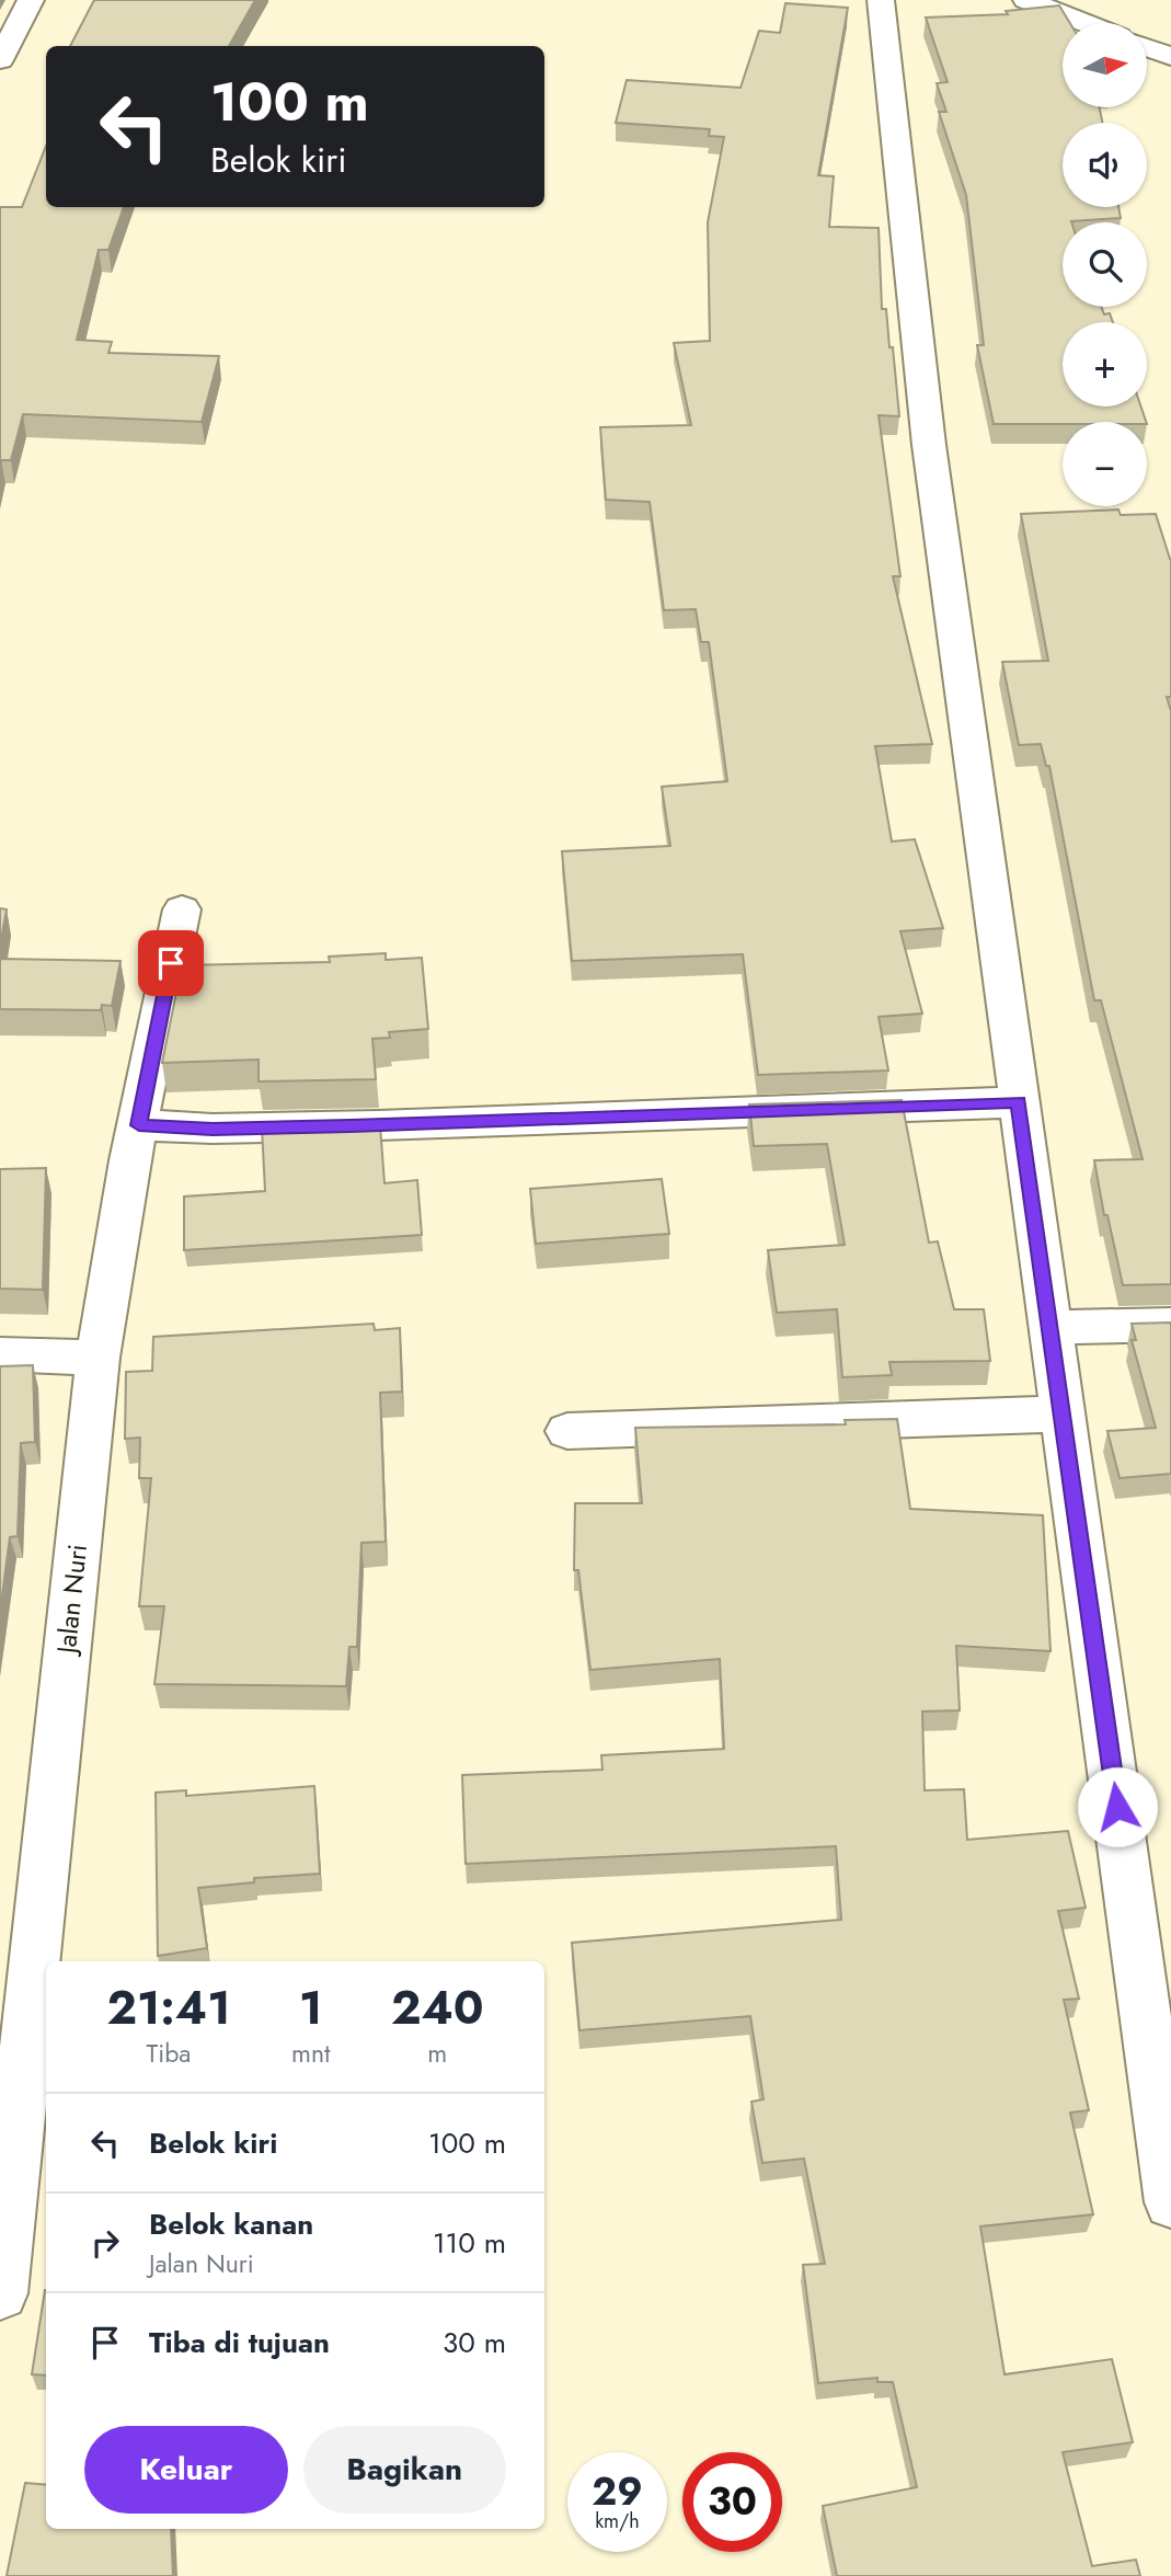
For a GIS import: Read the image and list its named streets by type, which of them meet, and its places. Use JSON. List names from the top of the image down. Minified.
{"streets":{"street":["Jalan Nuri"]},"north":"right","page":{"map_buttons":["+","−"],"turn":["100 m","Belok kiri"],"eta":["21:41","Tiba","1","mnt","240","m"],"list":[{"name":"Belok kiri","value":"100 m"},{"name":"Belok kanan","note":"Jalan Nuri","value":"110 m"},{"name":"Tiba di tujuan","value":"30 m"}],"buttons":["Keluar","Bagikan"],"speed":"29 km/h","limit":"30"}}
